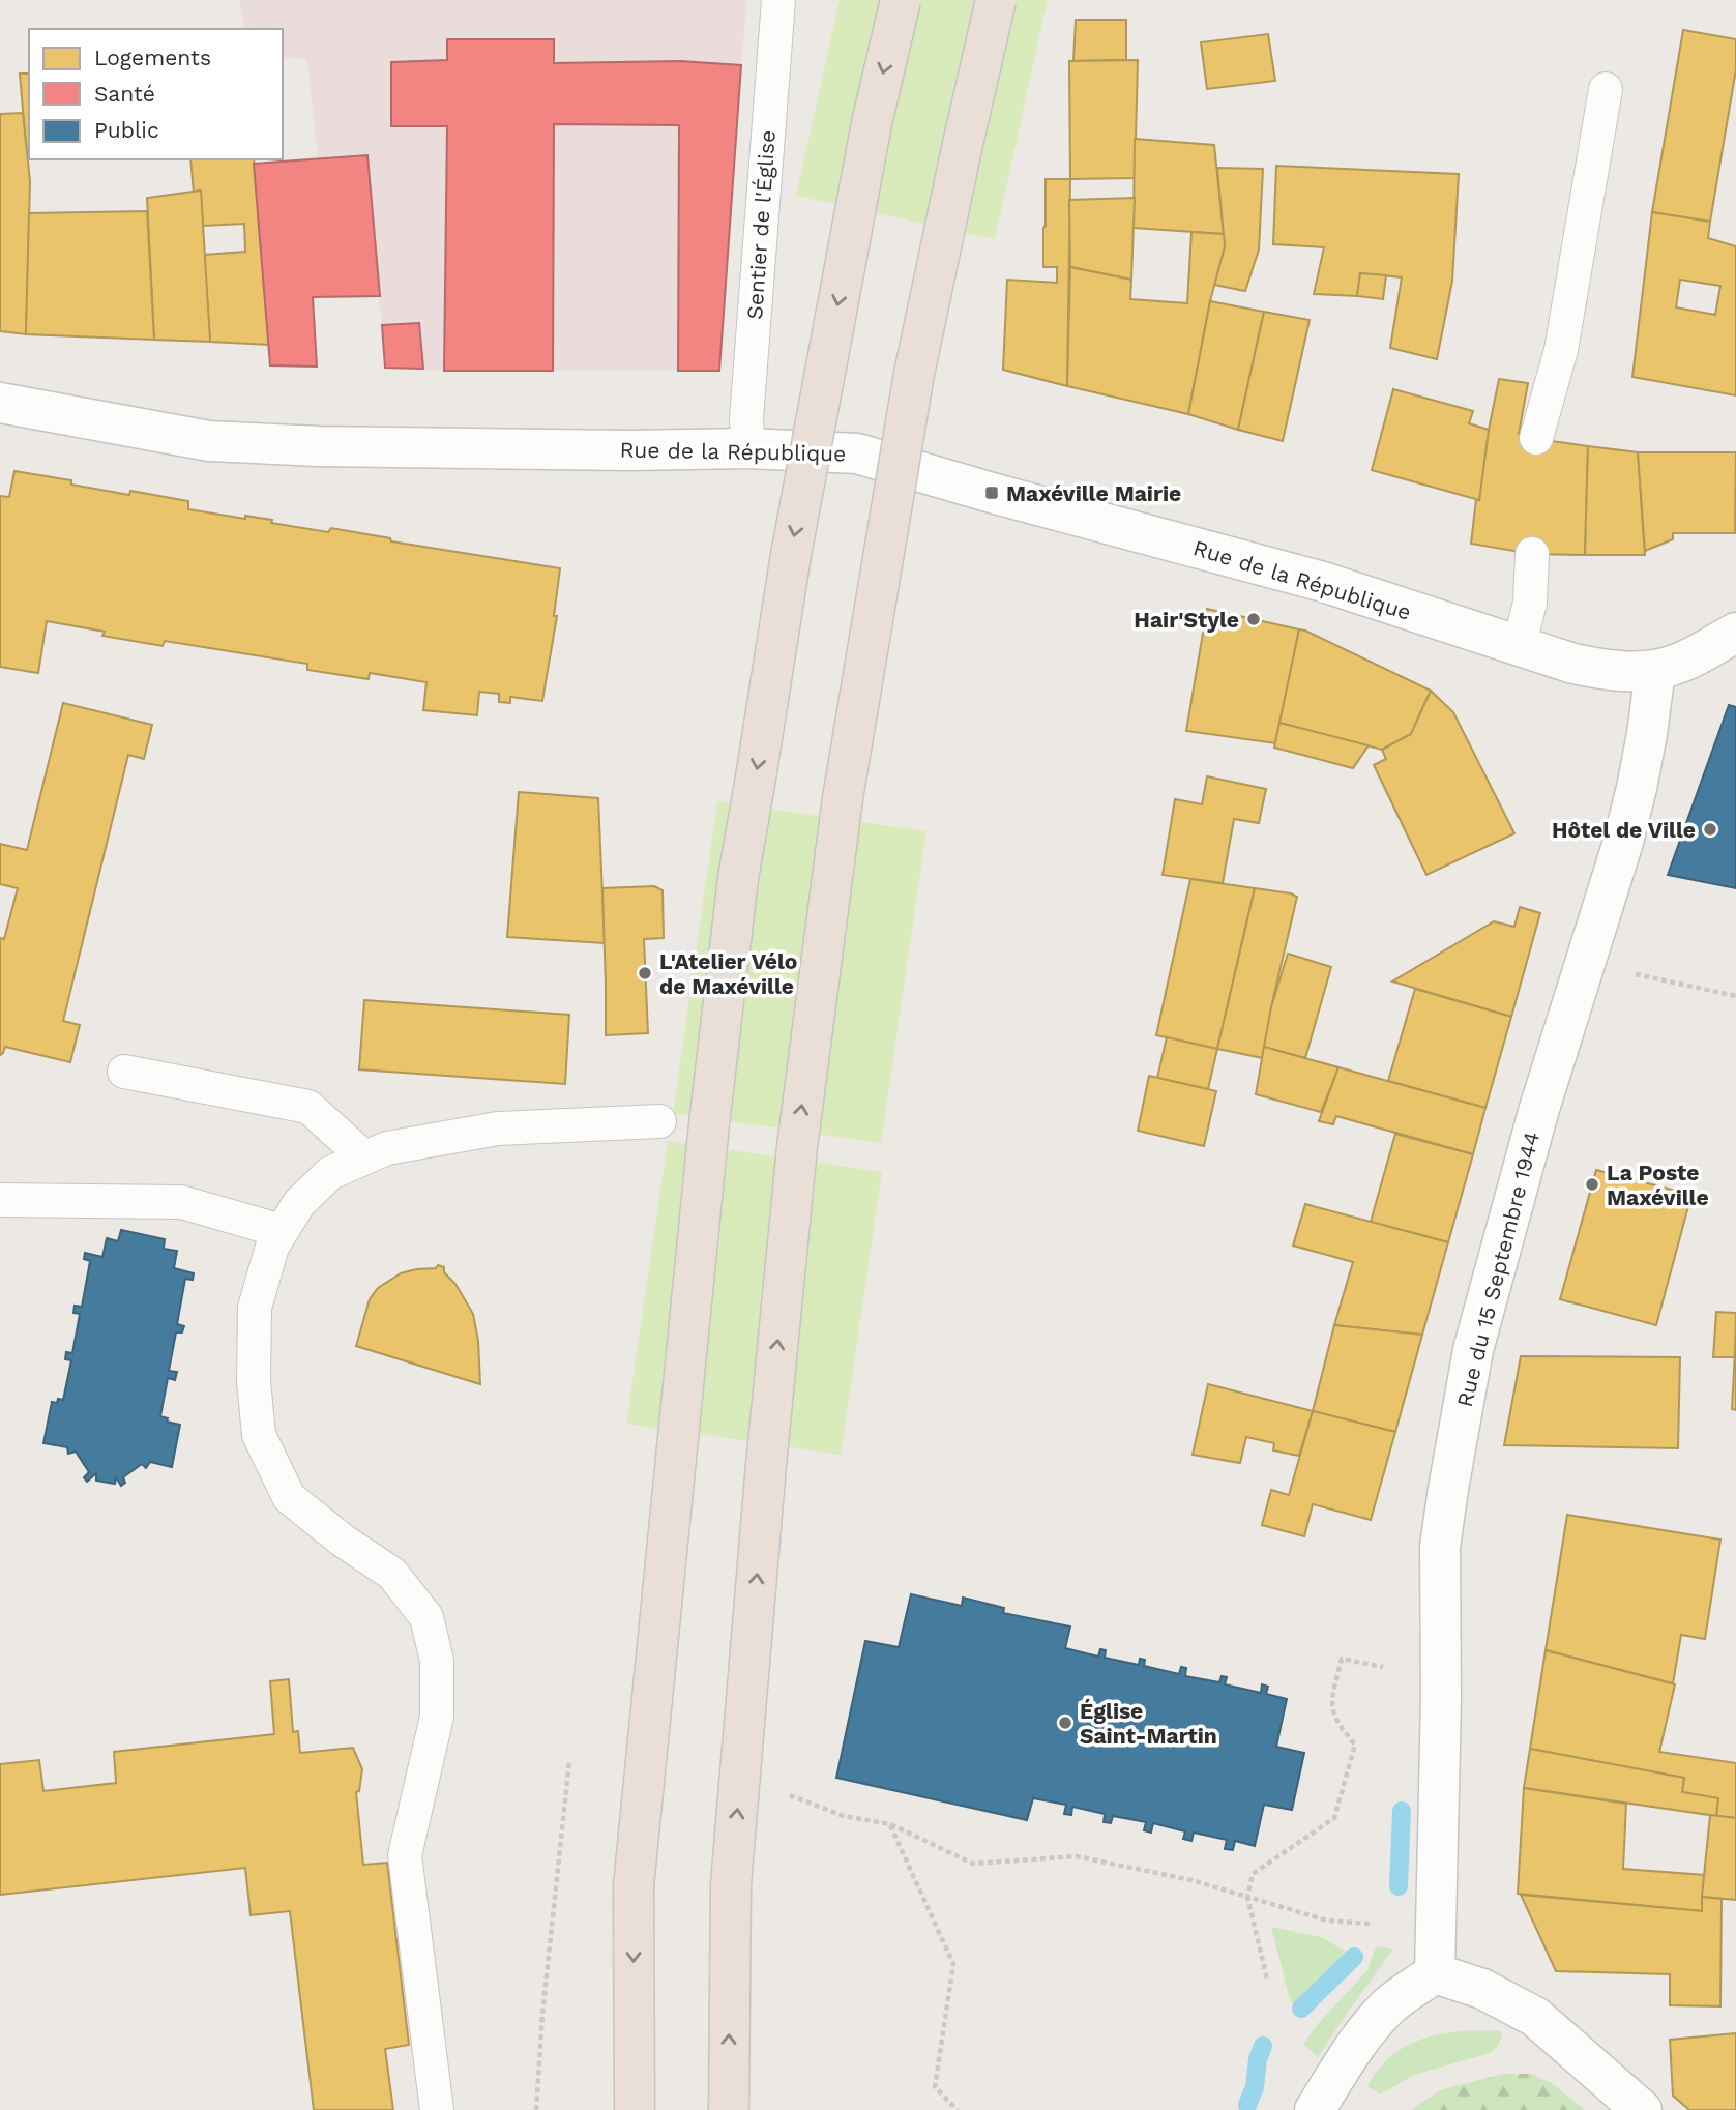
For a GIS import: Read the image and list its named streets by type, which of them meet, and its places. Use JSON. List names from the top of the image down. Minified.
{"streets":{"street":["Rue de la République","Rue du 15 Septembre 1944"],"lane":["Sentier de l'Église"]},"crossings":[["Sentier de l'Église","Rue de la République"],["Rue de la République","Rue du 15 Septembre 1944"]],"places":{"transit":["Maxéville Mairie"],"other":["Hair'Style","Hôtel de Ville","L'Atelier Vélo de Maxéville","La Poste Maxéville","Église Saint-Martin"]},"legend":["Logements","Santé","Public"]}
